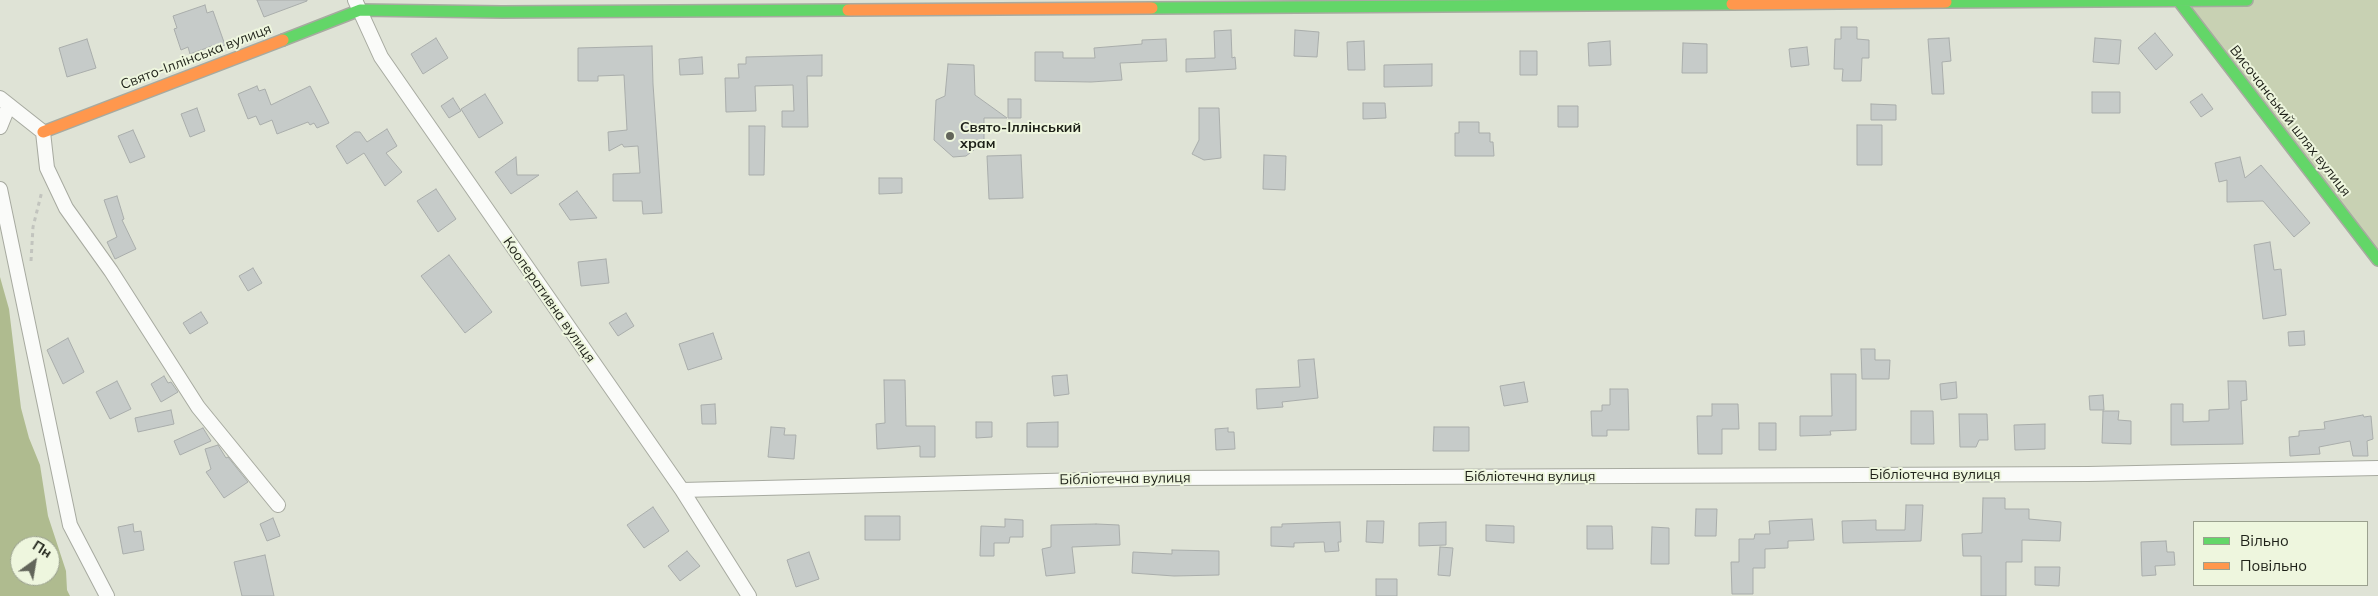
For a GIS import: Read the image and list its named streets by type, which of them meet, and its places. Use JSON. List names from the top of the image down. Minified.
{"streets":{"street":["Свято-Іллінська вулиця","Височанський шлях вулиця","Кооперативна вулиця","Бібліотечна вулиця"]},"crossings":[["Свято-Іллінська вулиця","Кооперативна вулиця"],["Кооперативна вулиця","Бібліотечна вулиця"]],"places":["Свято-Іллінський храм"],"legend":["Вільно","Повільно"],"north":"top right"}
